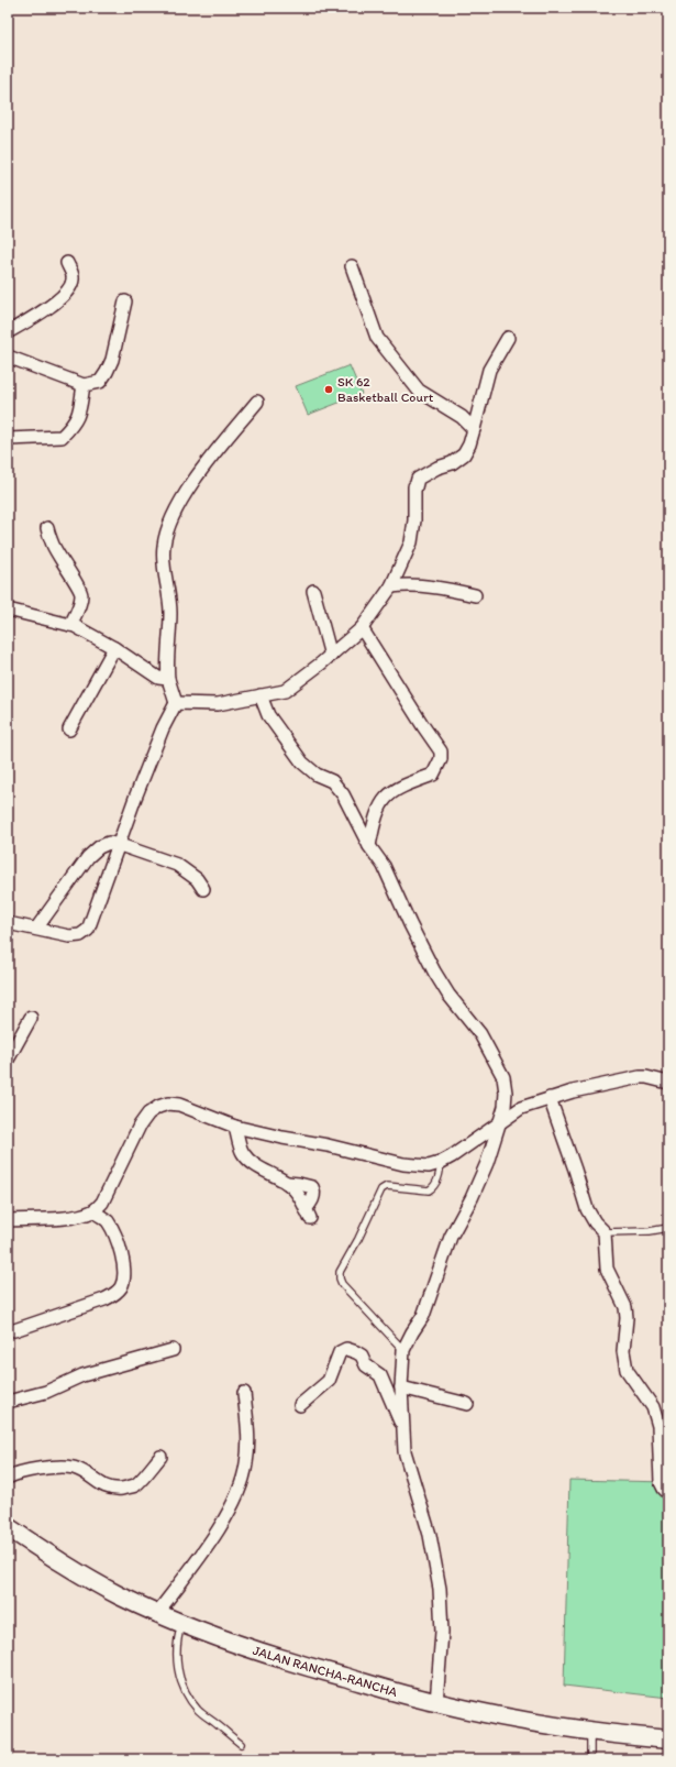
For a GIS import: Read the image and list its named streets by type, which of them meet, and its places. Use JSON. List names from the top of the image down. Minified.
{"streets":{"main road":["JALAN RANCHA-RANCHA"]},"places":["SK 62 Basketball Court"]}
